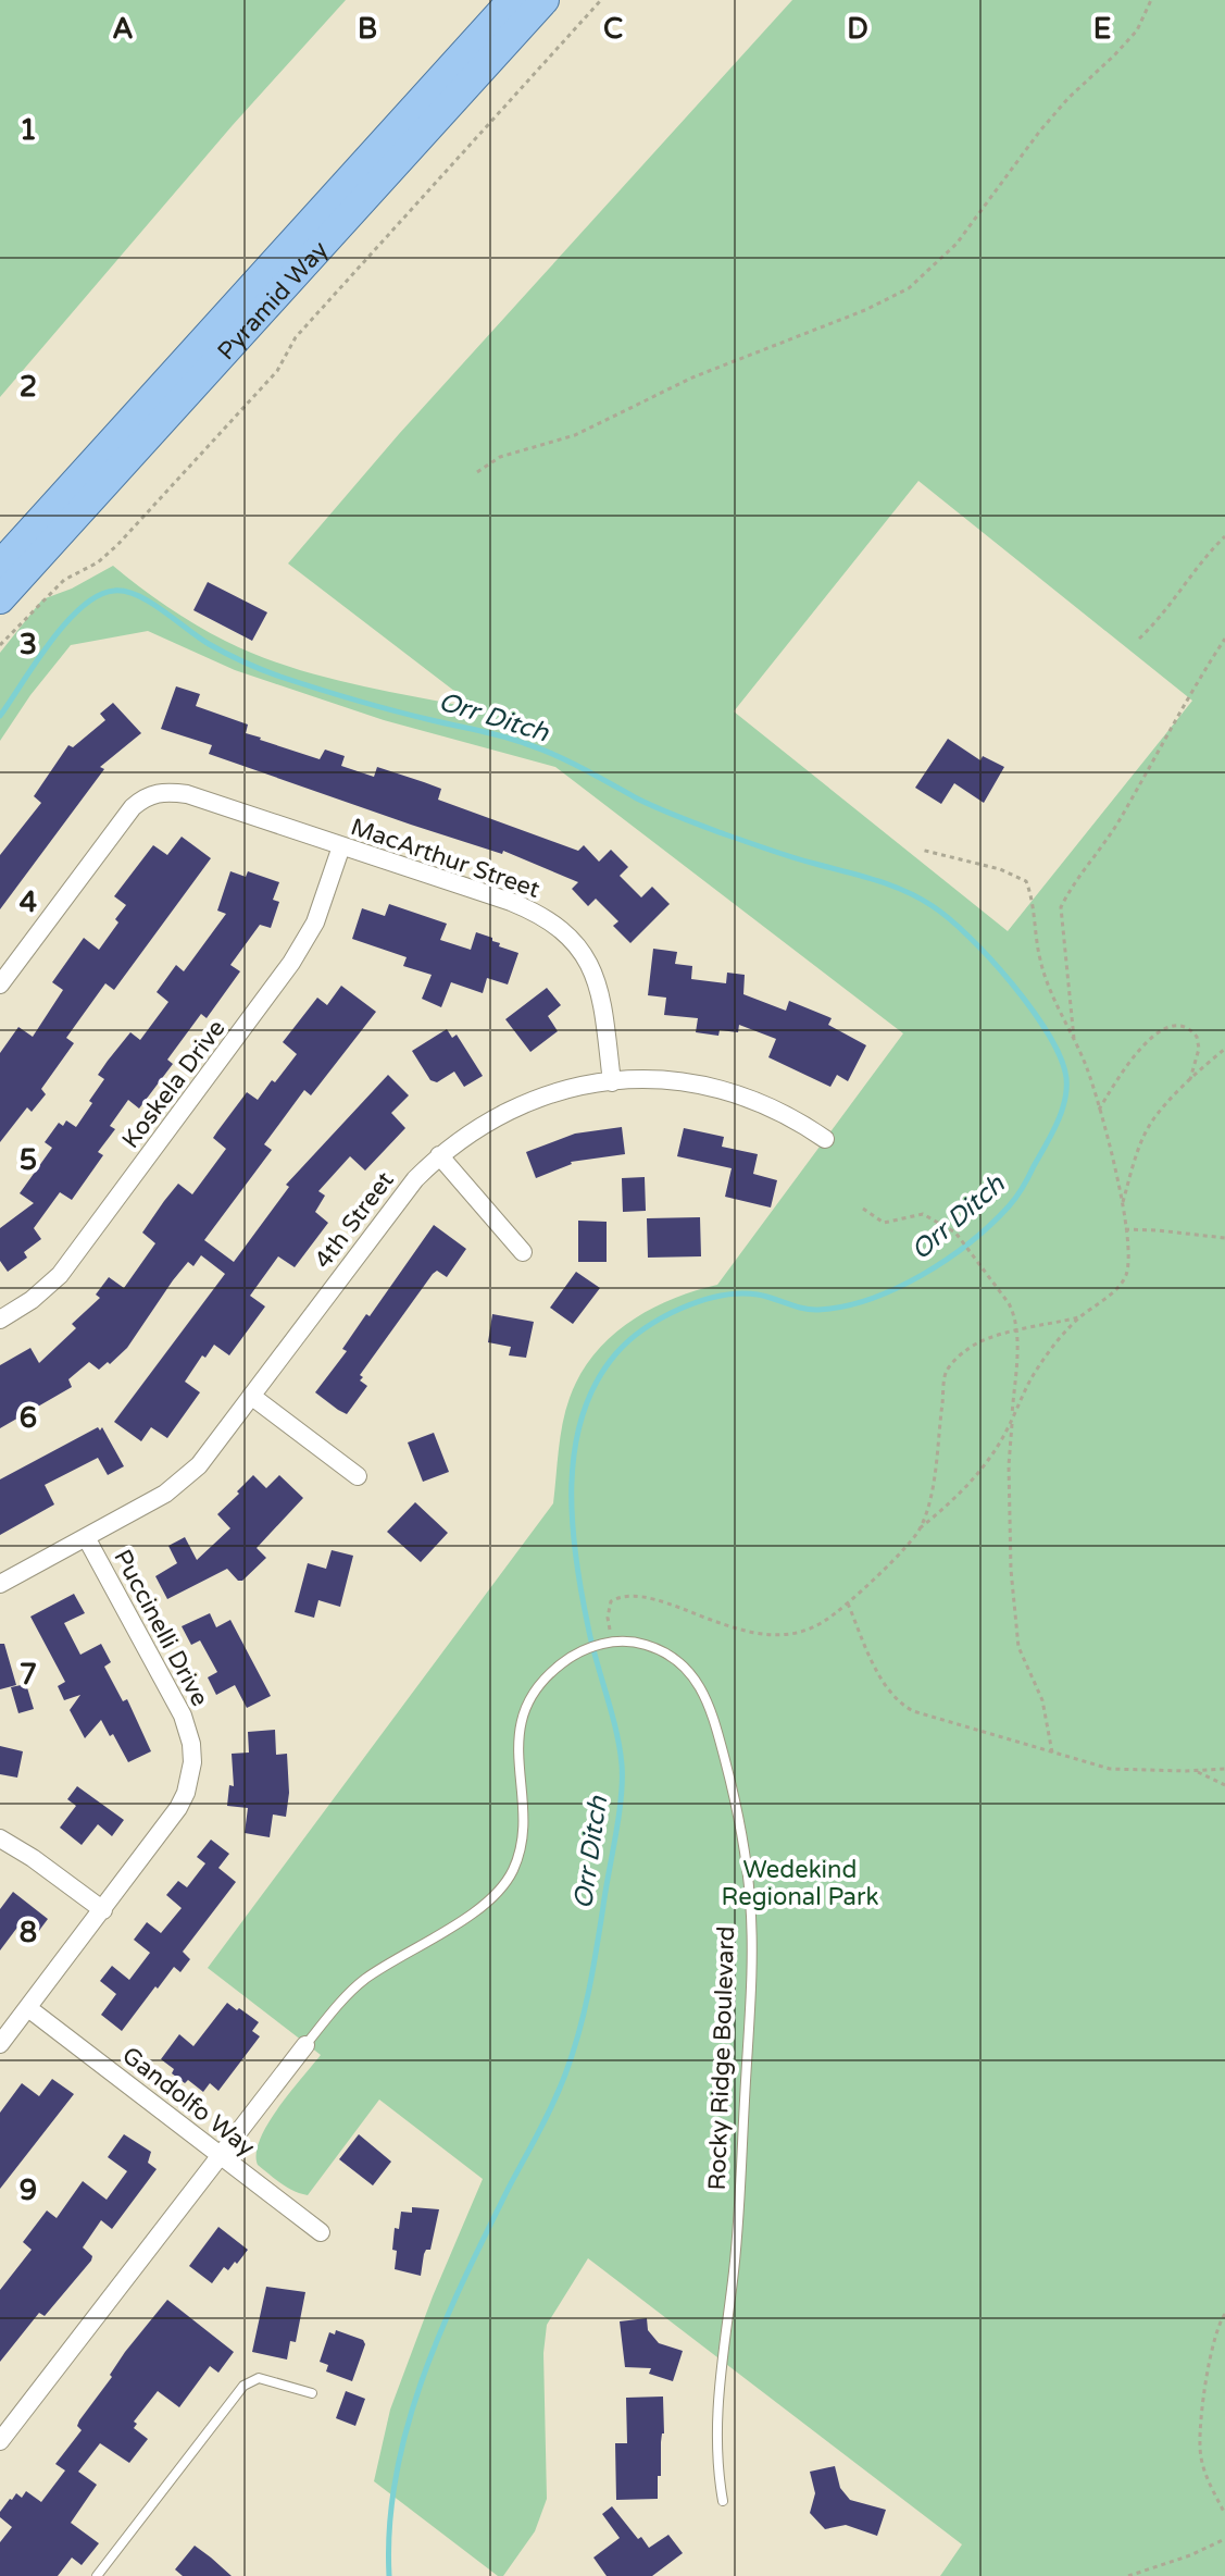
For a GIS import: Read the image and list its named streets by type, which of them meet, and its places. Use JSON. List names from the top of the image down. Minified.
{"streets":{"main road":["Pyramid Way"],"street":["MacArthur Street","Koskela Drive","4th Street","Puccinelli Drive","Rocky Ridge Boulevard","Gandolfo Way"]},"crossings":[["MacArthur Street","Koskela Drive"],["MacArthur Street","4th Street"],["4th Street","Puccinelli Drive"],["Puccinelli Drive","Gandolfo Way"],["Rocky Ridge Boulevard","Gandolfo Way"]],"water":["Orr Ditch"],"parks":["Wedekind Regional Park"],"grid":{"columns":["A","B","C","D","E"],"rows":["1","2","3","4","5","6","7","8","9"]}}
